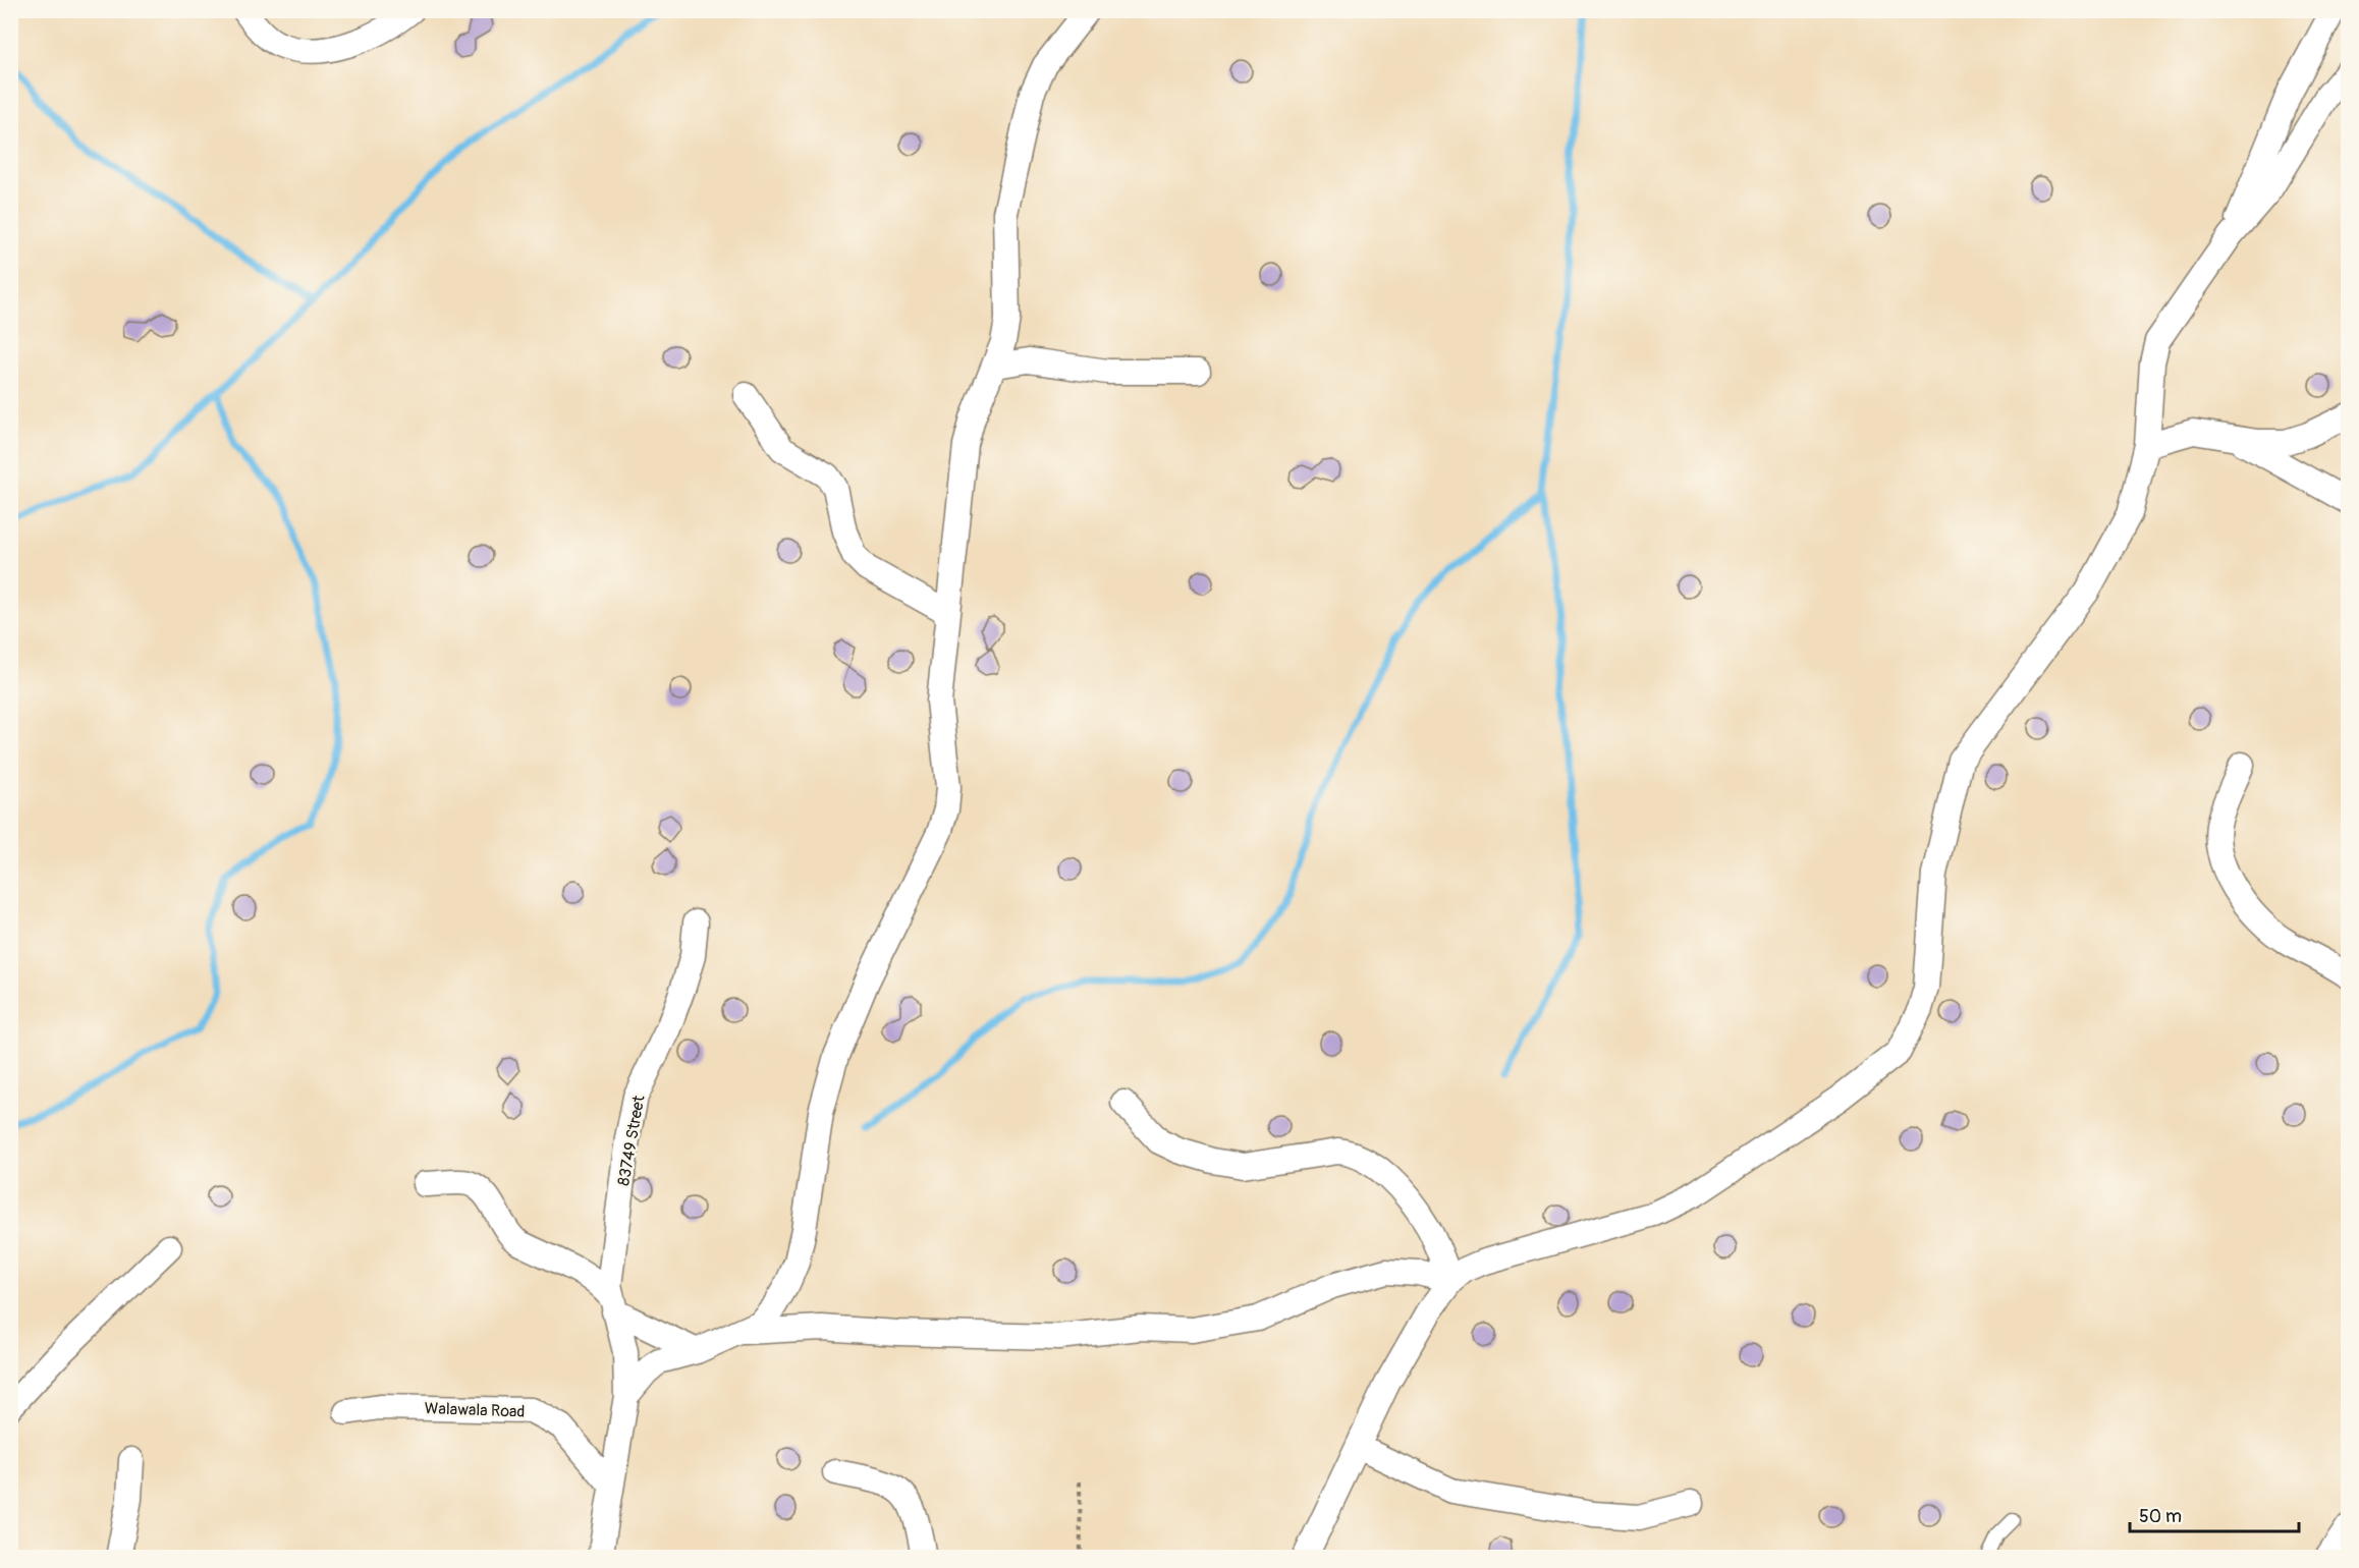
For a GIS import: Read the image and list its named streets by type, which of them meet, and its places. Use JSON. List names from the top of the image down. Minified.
{"streets":{"street":["83749 Street","Walawala Road"]},"crossings":[["83749 Street","Walawala Road"]],"scale_bar":"50 m"}
